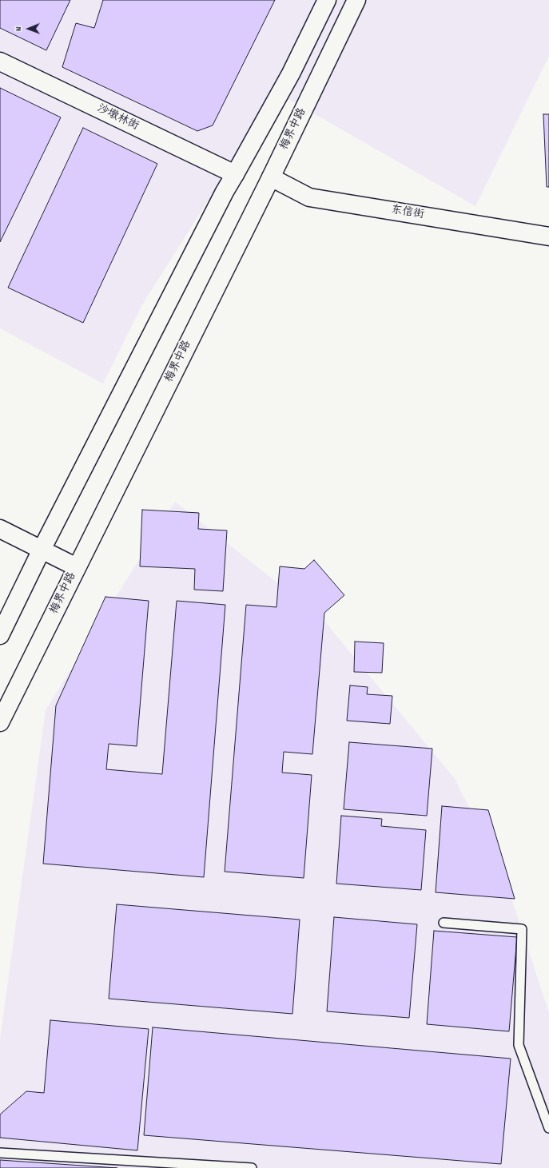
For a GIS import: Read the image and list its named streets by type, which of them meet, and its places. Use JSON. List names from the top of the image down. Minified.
{"streets":{"main road":["沙墩林街","梅界中路","东信街"]},"crossings":[["梅界中路","东信街"]],"north":"left"}
